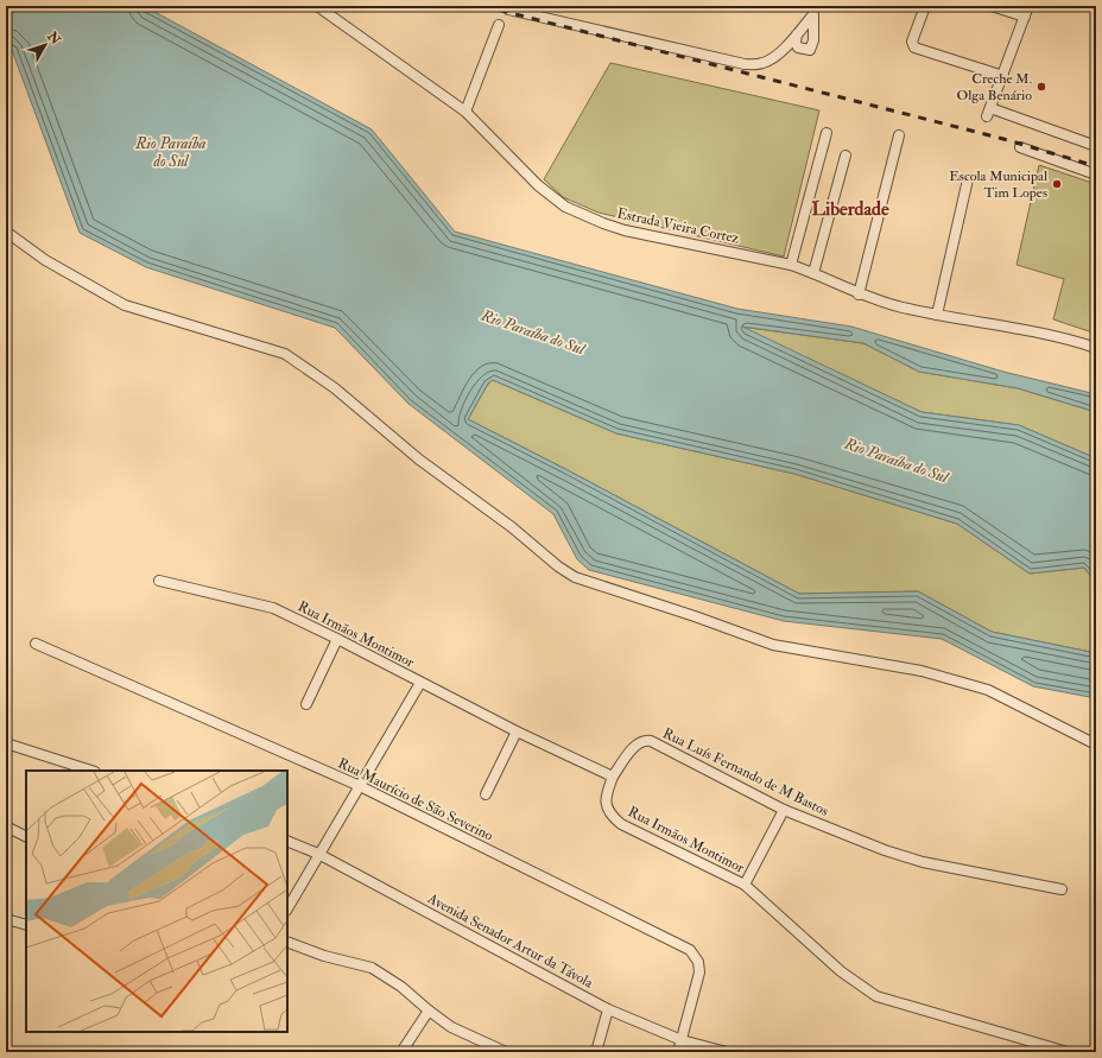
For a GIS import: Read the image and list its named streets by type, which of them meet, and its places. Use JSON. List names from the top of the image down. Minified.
{"streets":{"street":["Estrada Vieira Cortez","Rua Irmãos Montimor","Rua Luís Fernando de M Bastos","Rua Maurício de São Severino","Avenida Senador Artur da Távola"]},"crossings":[["Rua Irmãos Montimor","Rua Luís Fernando de M Bastos"],["Rua Maurício de São Severino","Avenida Senador Artur da Távola"]],"districts":["Liberdade"],"water":["Rio Paraíba do Sul"],"places":["Creche M. Olga Benário","Escola Municipal Tim Lopes"],"north":"top right"}
